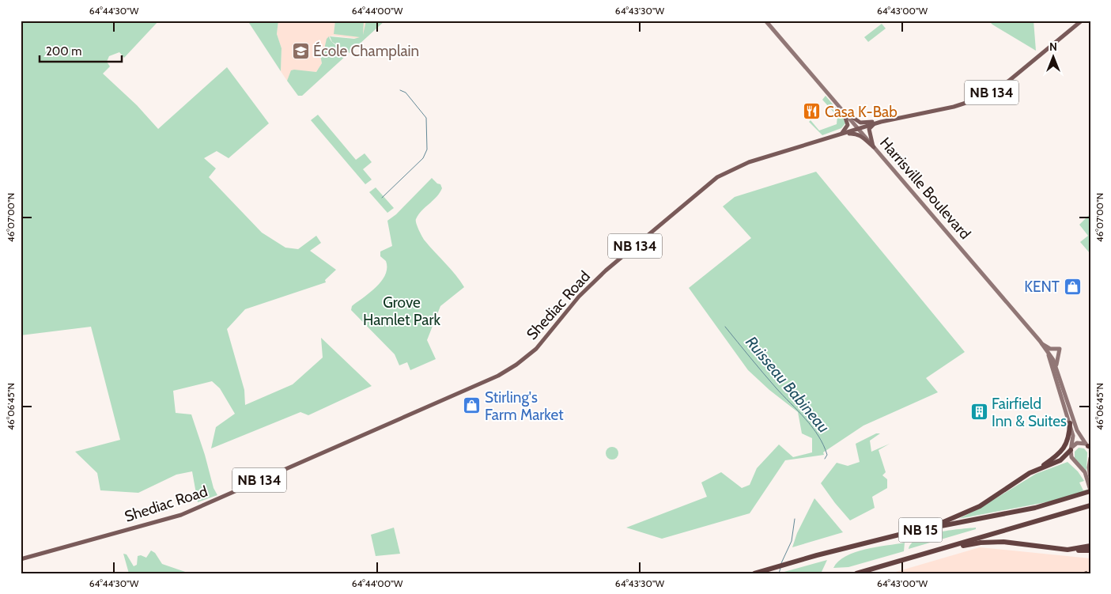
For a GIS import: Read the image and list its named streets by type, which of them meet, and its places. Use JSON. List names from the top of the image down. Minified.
{"streets":{"highway":["NB 15"],"main road":["NB 134","Harrisville Boulevard","Shediac Road"]},"crossings":[["Harrisville Boulevard","Shediac Road"]],"water":["Ruisseau Babineau"],"parks":["Grove Hamlet Park"],"places":{"school or university":["École Champlain"],"restaurant":["Casa K-Bab"],"shop":["KENT","Stirling's Farm Market"],"building":["Fairfield Inn & Suites"]},"scale_bar":"200 m","north":"top","coordinates":["64°44'30\"W","64°44'00\"W","64°43'30\"W","64°43'00\"W","46°07'00\"N","46°06'45\"N"]}
